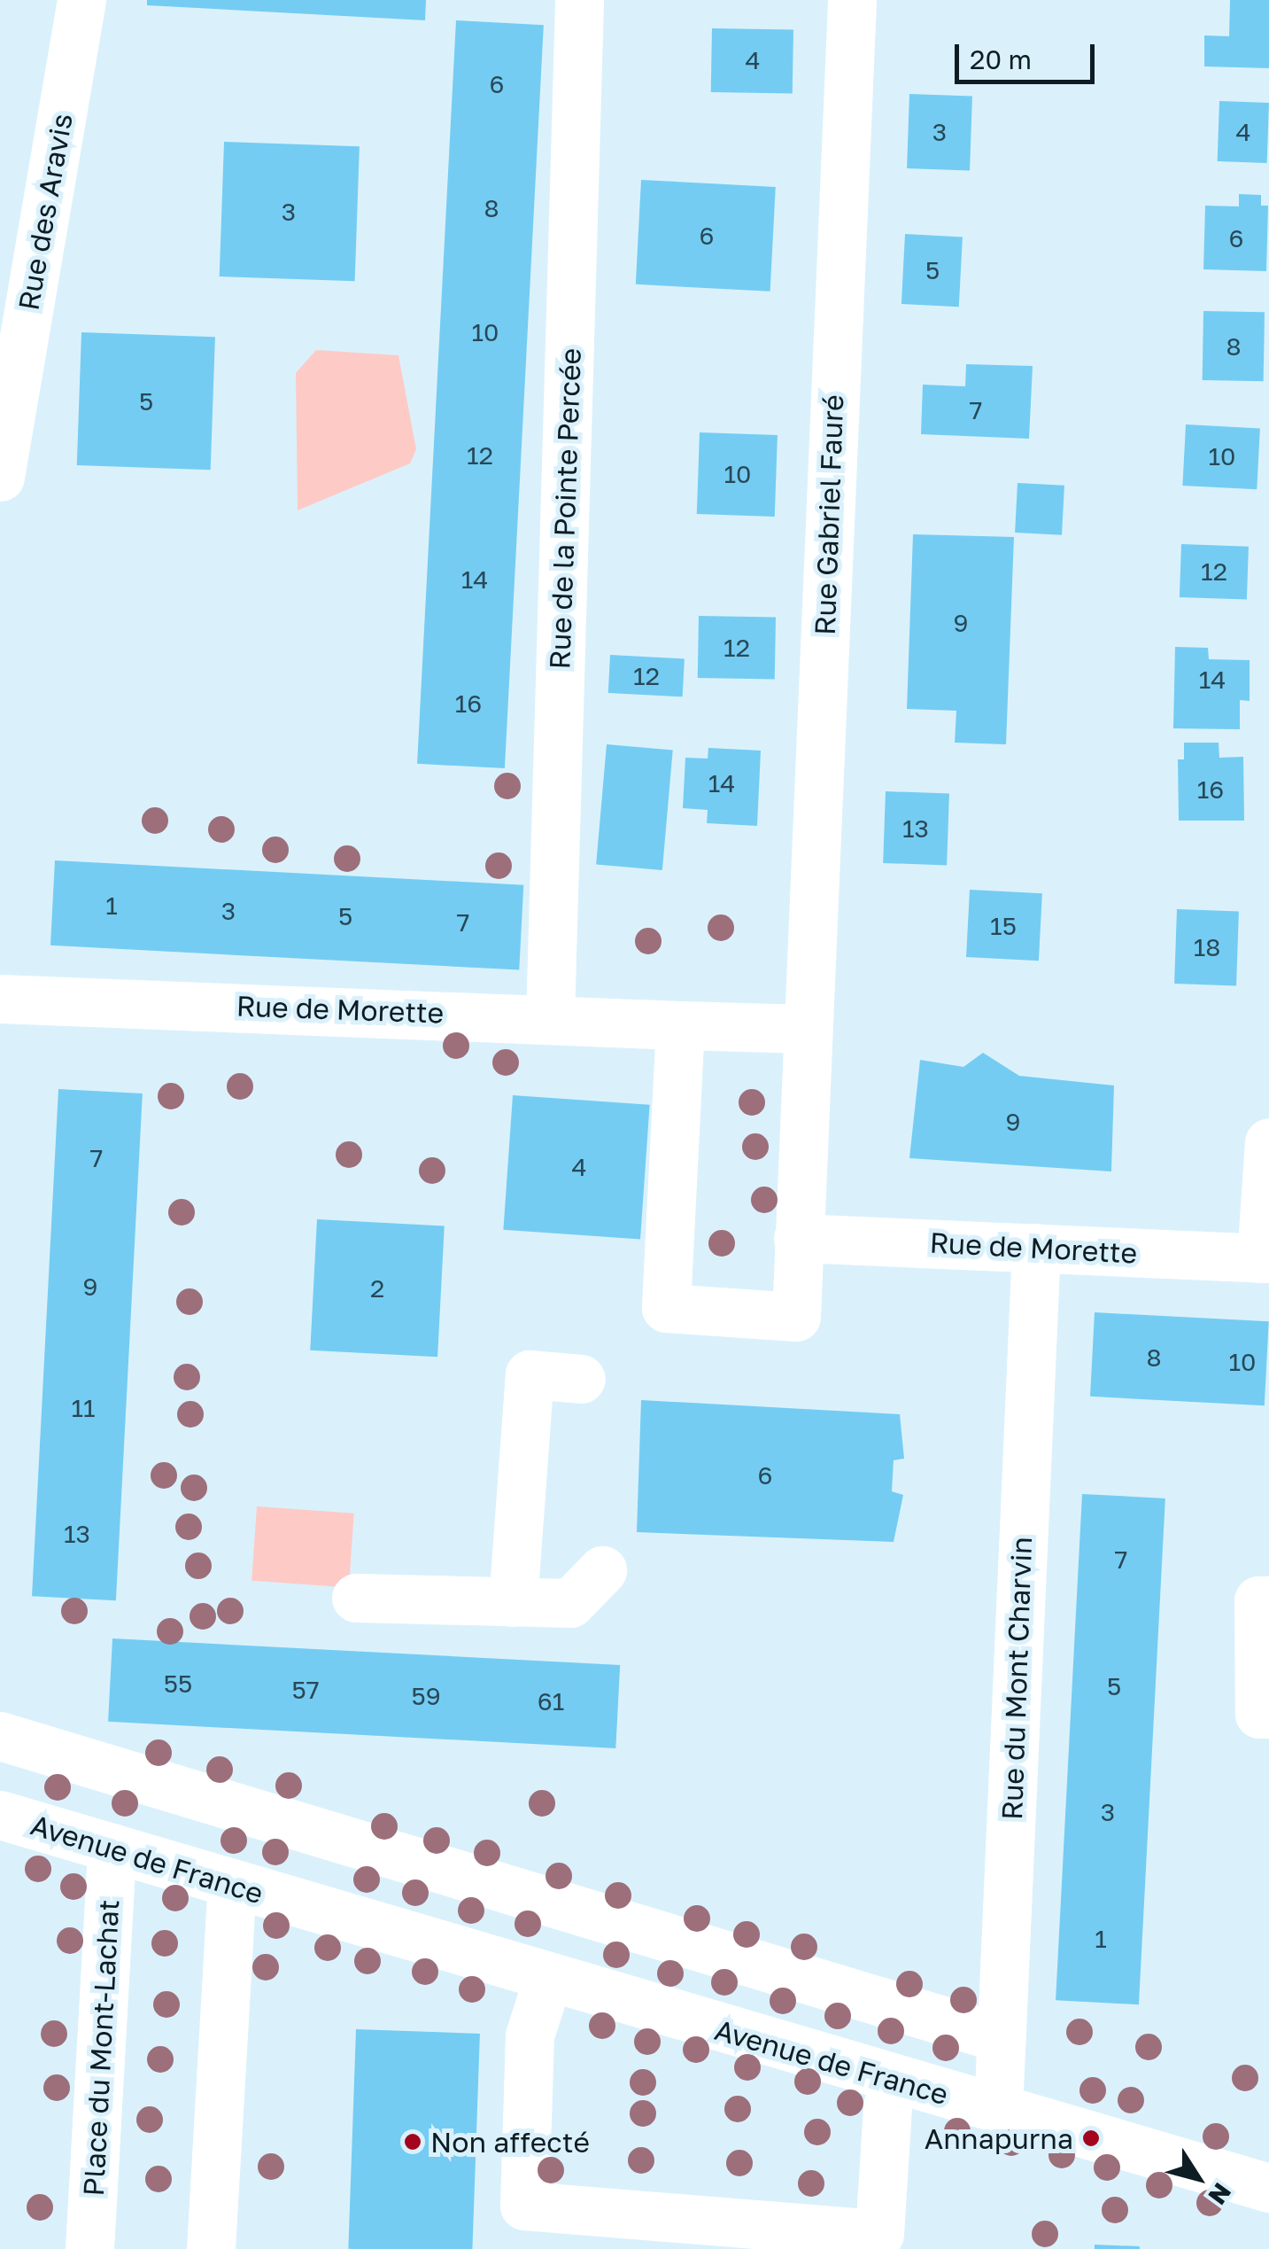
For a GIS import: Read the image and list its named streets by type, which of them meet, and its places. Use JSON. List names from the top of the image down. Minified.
{"streets":{"street":["Rue des Aravis","Rue de la Pointe Percée","Rue Gabriel Fauré","Rue de Morette","Rue du Mont Charvin","Avenue de France","Place du Mont-Lachat"]},"crossings":[["Rue de la Pointe Percée","Rue de Morette"],["Rue Gabriel Fauré","Rue de Morette"],["Rue de Morette","Rue du Mont Charvin"],["Rue du Mont Charvin","Avenue de France"],["Avenue de France","Place du Mont-Lachat"]],"places":["Annapurna","Non affecté"],"house_numbers":["4","6","3","4","8","3","6","6","5","10","8","5","7","12","10","10","12","14","9","12","12","14","16","14","16","13","1","3","5","7","15","18","9","7","4","9","2","8","10","11","6","13","7","55","5","57","59","61","3","1"],"scale_bar":"20 m","north":"bottom right"}
